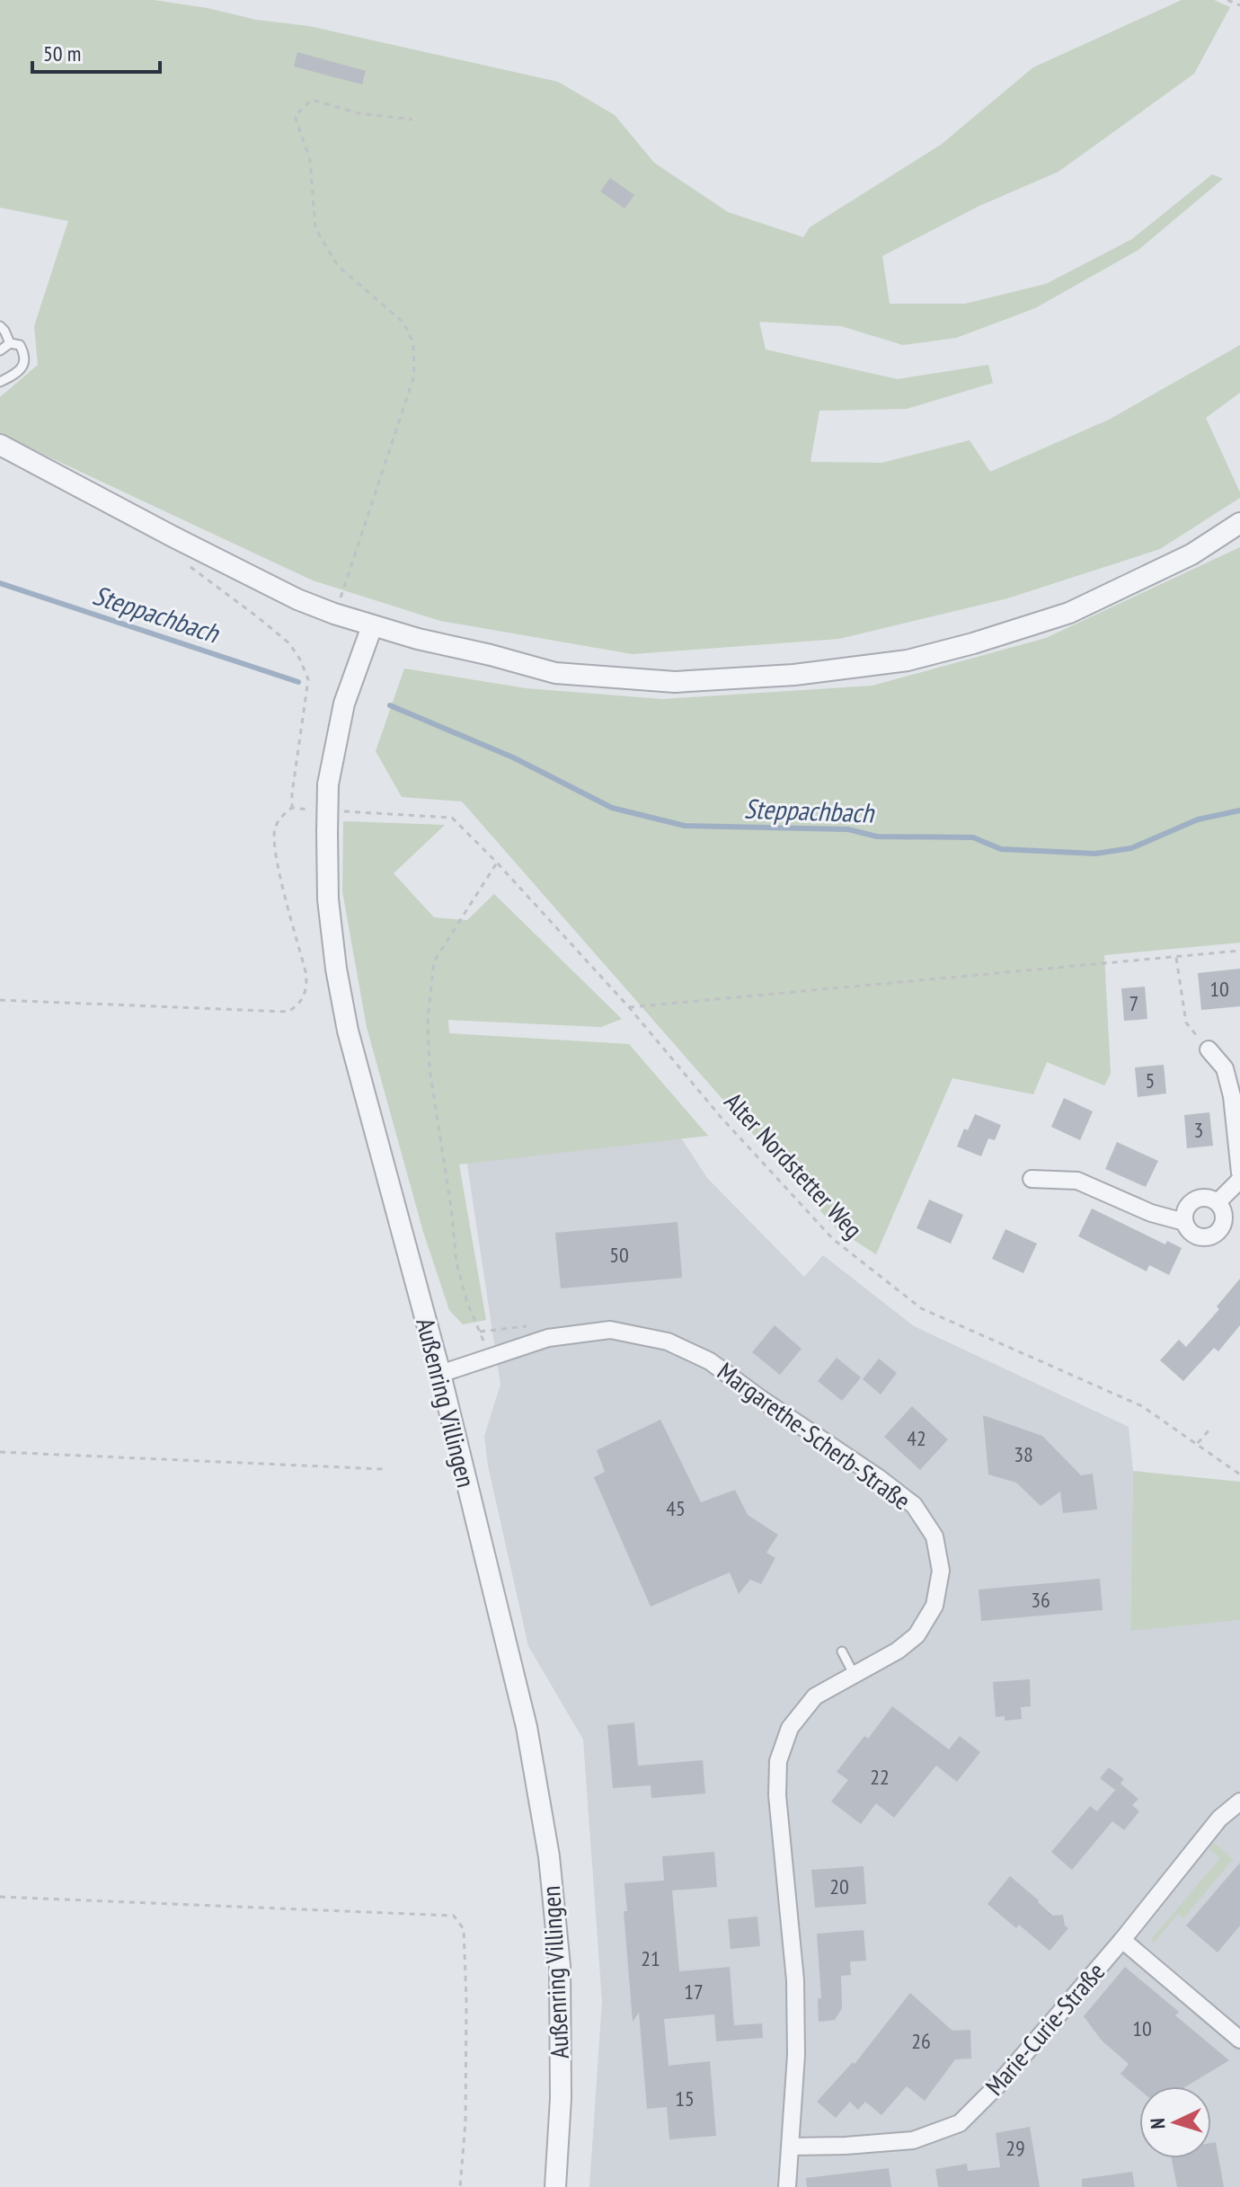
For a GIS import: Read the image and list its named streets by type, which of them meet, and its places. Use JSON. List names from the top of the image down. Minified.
{"streets":{"street":["Außenring Villingen","Margarethe-Scherb-Straße","Marie-Curie-Straße"],"path":["Alter Nordstetter Weg"]},"crossings":[["Außenring Villingen","Margarethe-Scherb-Straße"],["Margarethe-Scherb-Straße","Marie-Curie-Straße"]],"water":["Steppachbach"],"house_numbers":["10","7","5","3","50","42","38","45","36","22","20","21","17","10","26","15","29"],"scale_bar":"50 m","north":"left"}
